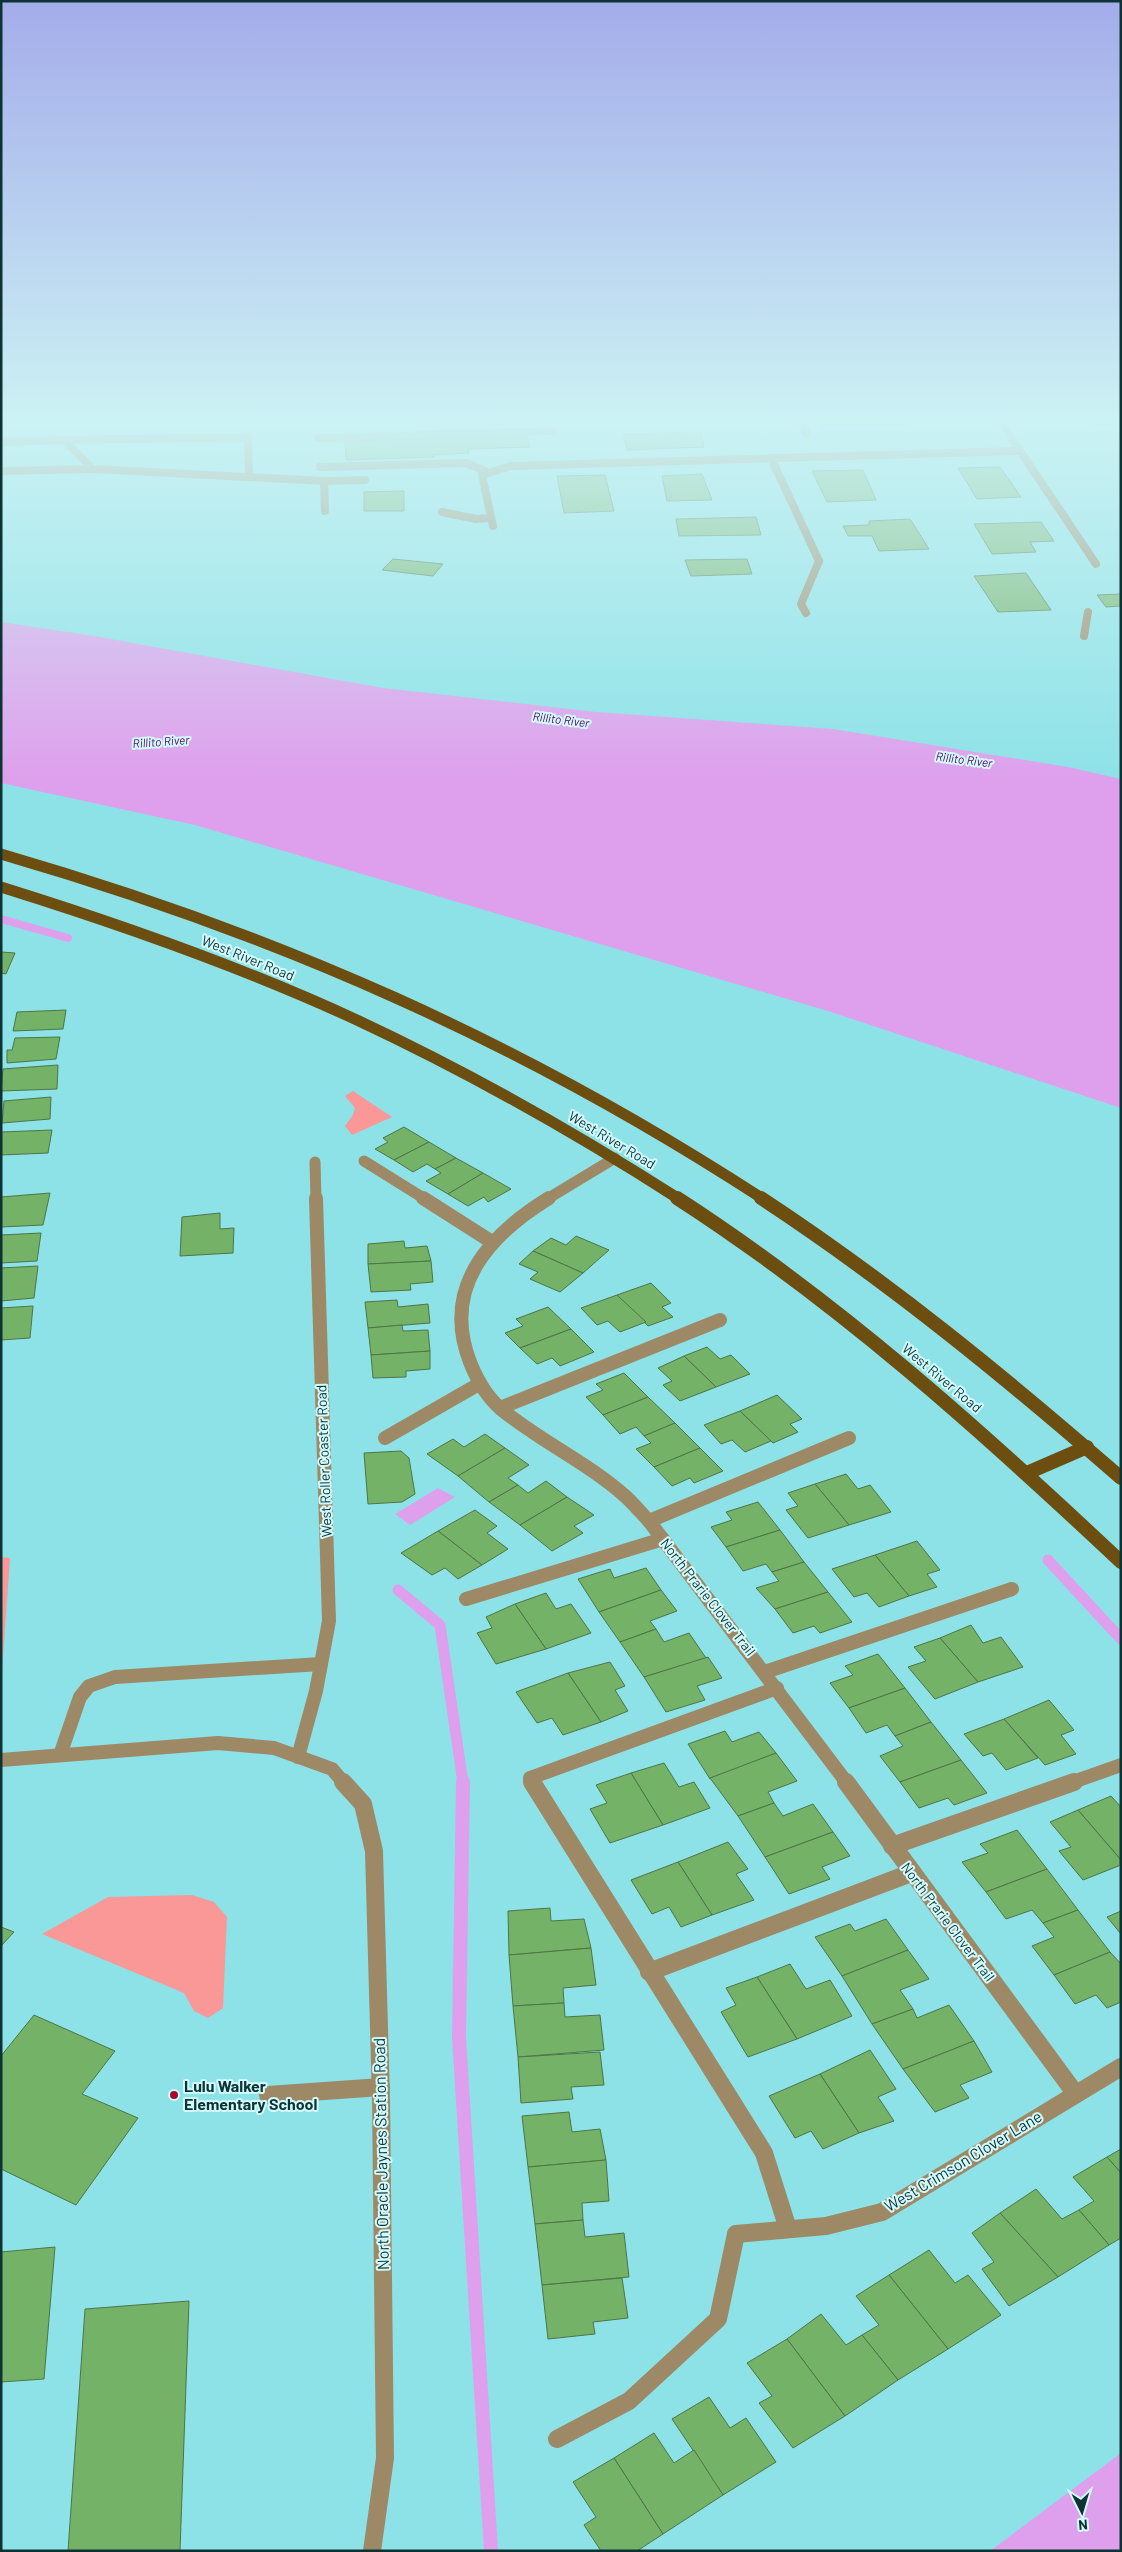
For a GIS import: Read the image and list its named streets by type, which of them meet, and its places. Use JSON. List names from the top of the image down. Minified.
{"streets":{"main road":["West River Road"],"street":["West Roller Coaster Road","North Prarie Clover Trail","North Oracle Jaynes Station Road","West Crimson Clover Lane"]},"crossings":[["West River Road","North Prarie Clover Trail"],["West Roller Coaster Road","North Oracle Jaynes Station Road"],["North Prarie Clover Trail","West Crimson Clover Lane"]],"water":["Rillito River"],"places":["Lulu Walker Elementary School"],"north":"bottom"}
